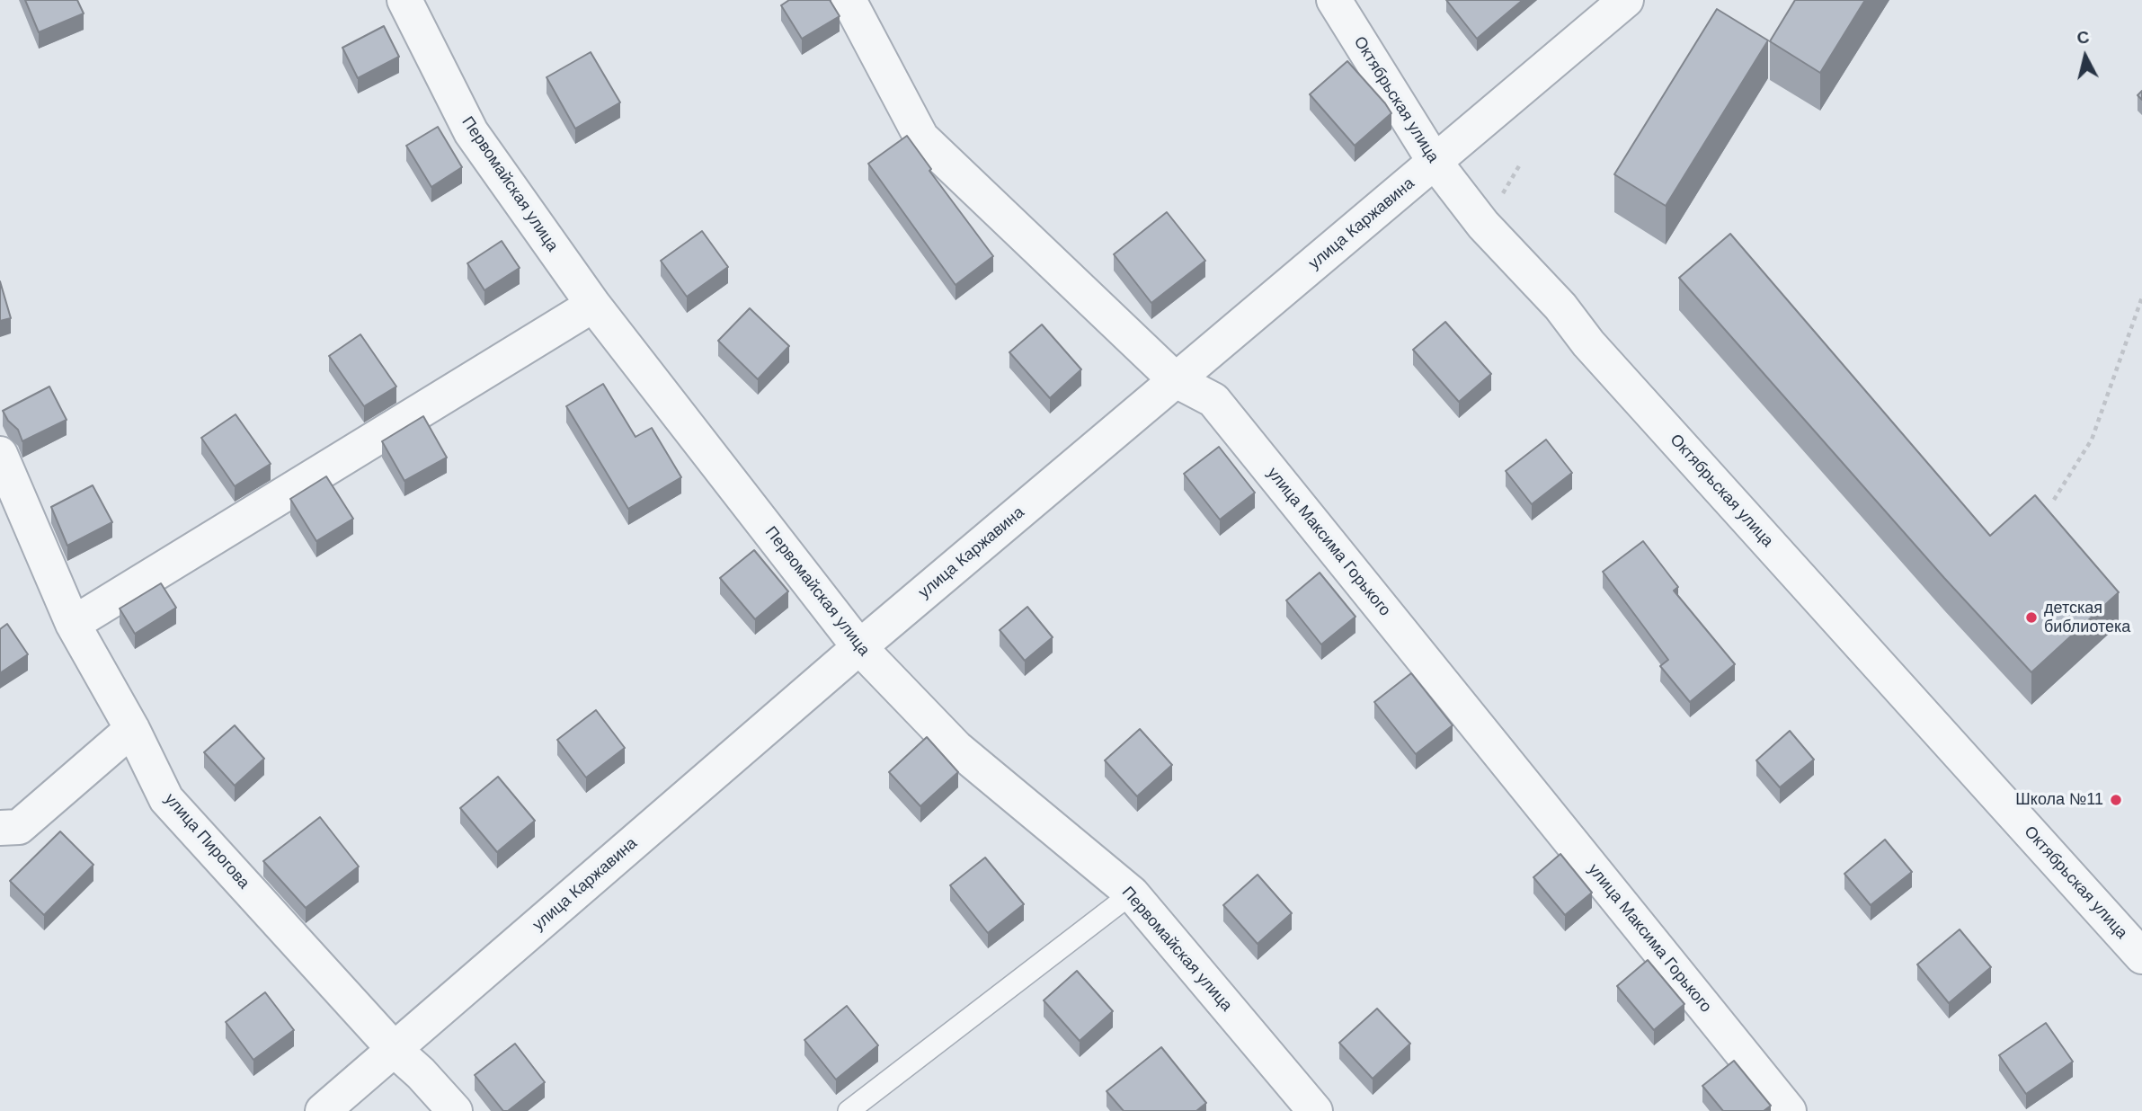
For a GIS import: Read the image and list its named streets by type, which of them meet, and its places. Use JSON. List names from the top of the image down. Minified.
{"streets":{"street":["Октябрьская улица","Первомайская улица","улица Каржавина","улица Максима Горького","улица Пирогова"]},"crossings":[["Октябрьская улица","улица Каржавина"],["Первомайская улица","улица Каржавина"],["улица Каржавина","улица Максима Горького"],["улица Каржавина","улица Пирогова"]],"places":["детская библиотека","Школа №11"],"north":"top"}
